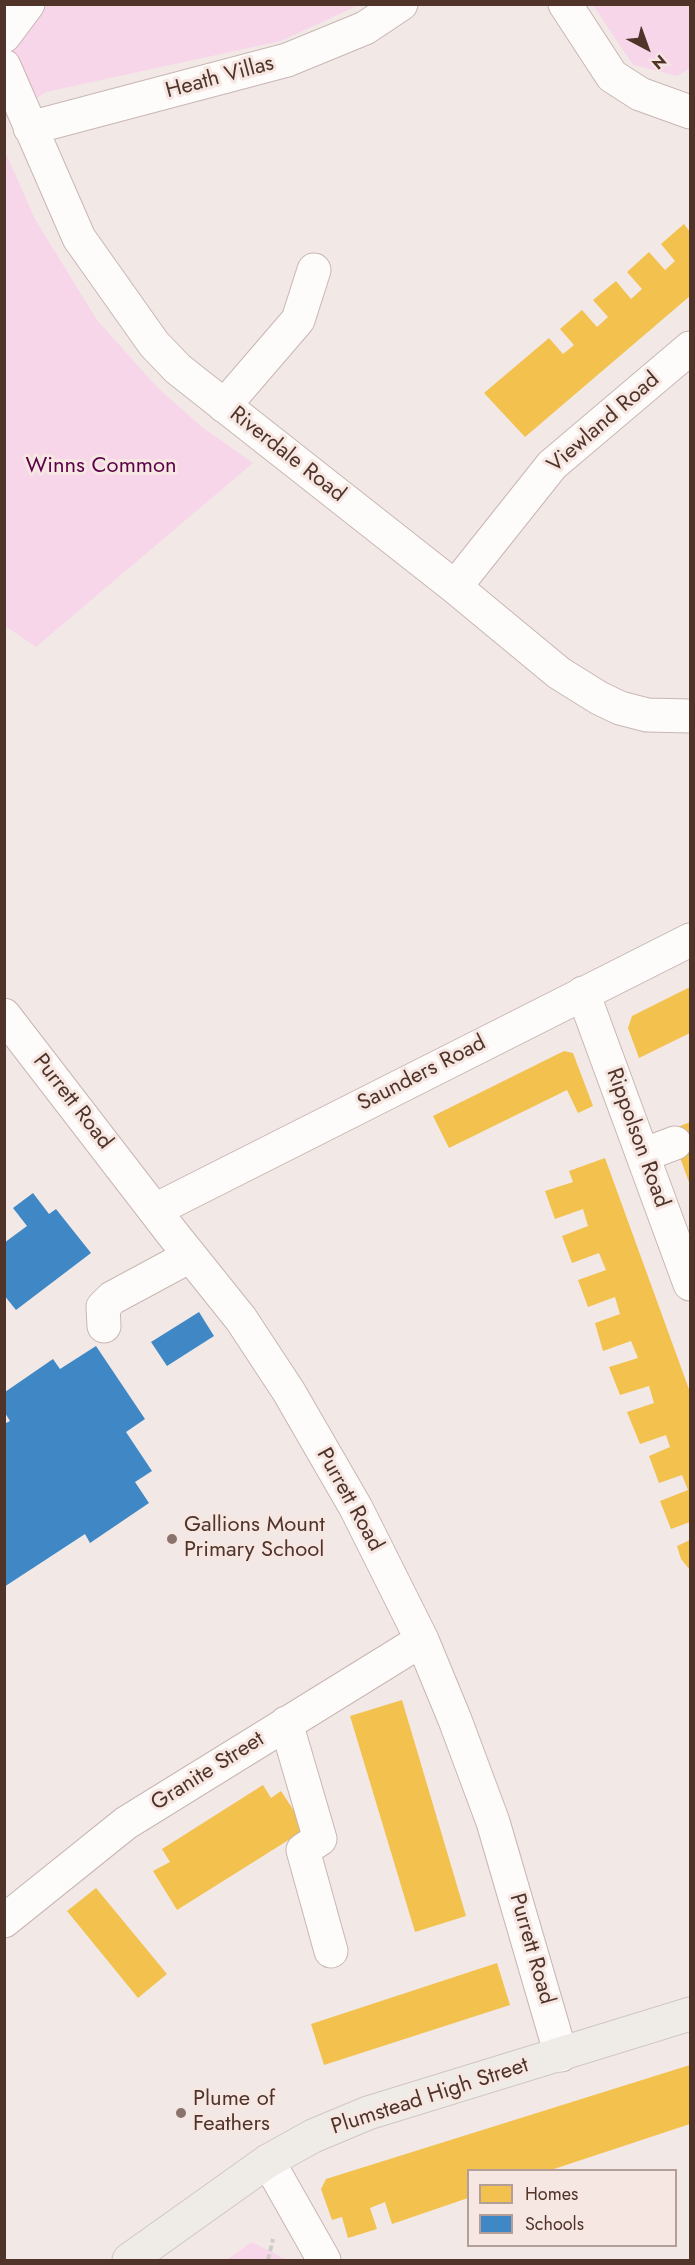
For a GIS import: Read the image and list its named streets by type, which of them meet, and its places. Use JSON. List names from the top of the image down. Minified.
{"streets":{"main road":["Plumstead High Street"],"street":["Heath Villas","Viewland Road","Riverdale Road","Saunders Road","Purrett Road","Rippolson Road","Granite Street"]},"crossings":[["Heath Villas","Riverdale Road"],["Viewland Road","Riverdale Road"],["Saunders Road","Purrett Road"],["Saunders Road","Rippolson Road"],["Purrett Road","Granite Street"],["Purrett Road","Plumstead High Street"]],"parks":["Winns Common"],"places":["Gallions Mount Primary School","Plume of Feathers"],"legend":["Homes","Schools"],"north":"bottom right"}
